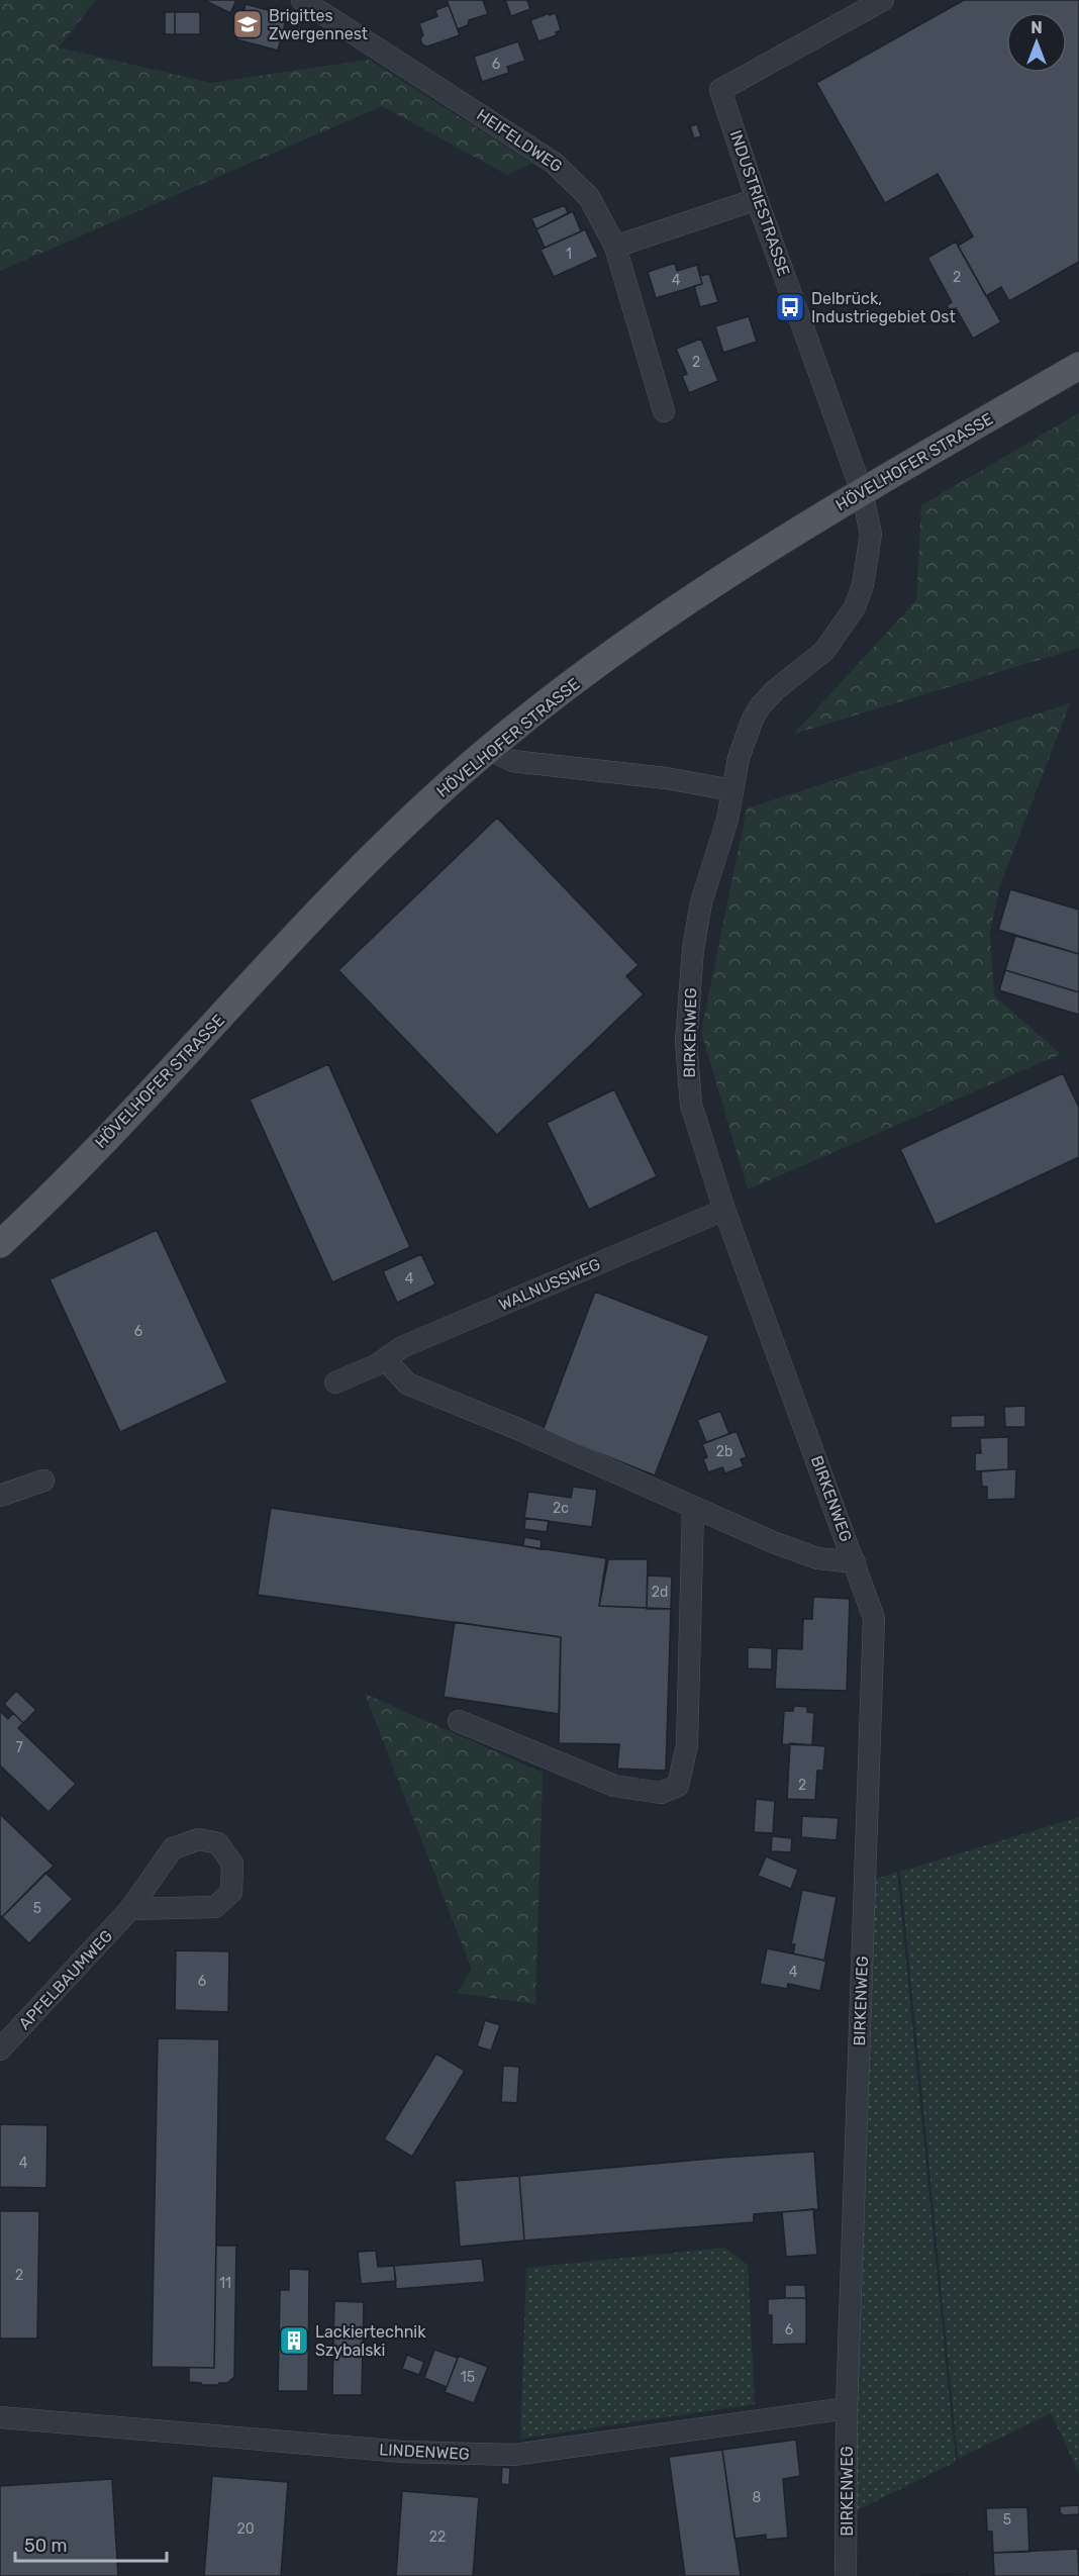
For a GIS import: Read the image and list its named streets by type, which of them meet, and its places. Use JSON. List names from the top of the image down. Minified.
{"streets":{"main road":["HÖVELHOFER STRASSE"],"street":["HEIFELDWEG","INDUSTRIESTRASSE","BIRKENWEG","WALNUSSWEG","APFELBAUMWEG","LINDENWEG"]},"crossings":[["INDUSTRIESTRASSE","HÖVELHOFER STRASSE"],["INDUSTRIESTRASSE","BIRKENWEG"],["HÖVELHOFER STRASSE","BIRKENWEG"],["BIRKENWEG","WALNUSSWEG"],["BIRKENWEG","LINDENWEG"]],"places":{"school or university":["Brigittes Zwergennest"],"bus stop":["Delbrück, Industriegebiet Ost"],"building":["Lackiertechnik Szybalski"]},"house_numbers":["6","1","2","4","2","4","6","2b","2c","2d","7","2","5","4","6","4","2","11","6","15","8","5","20","22"],"scale_bar":"50 m","north":"top"}
